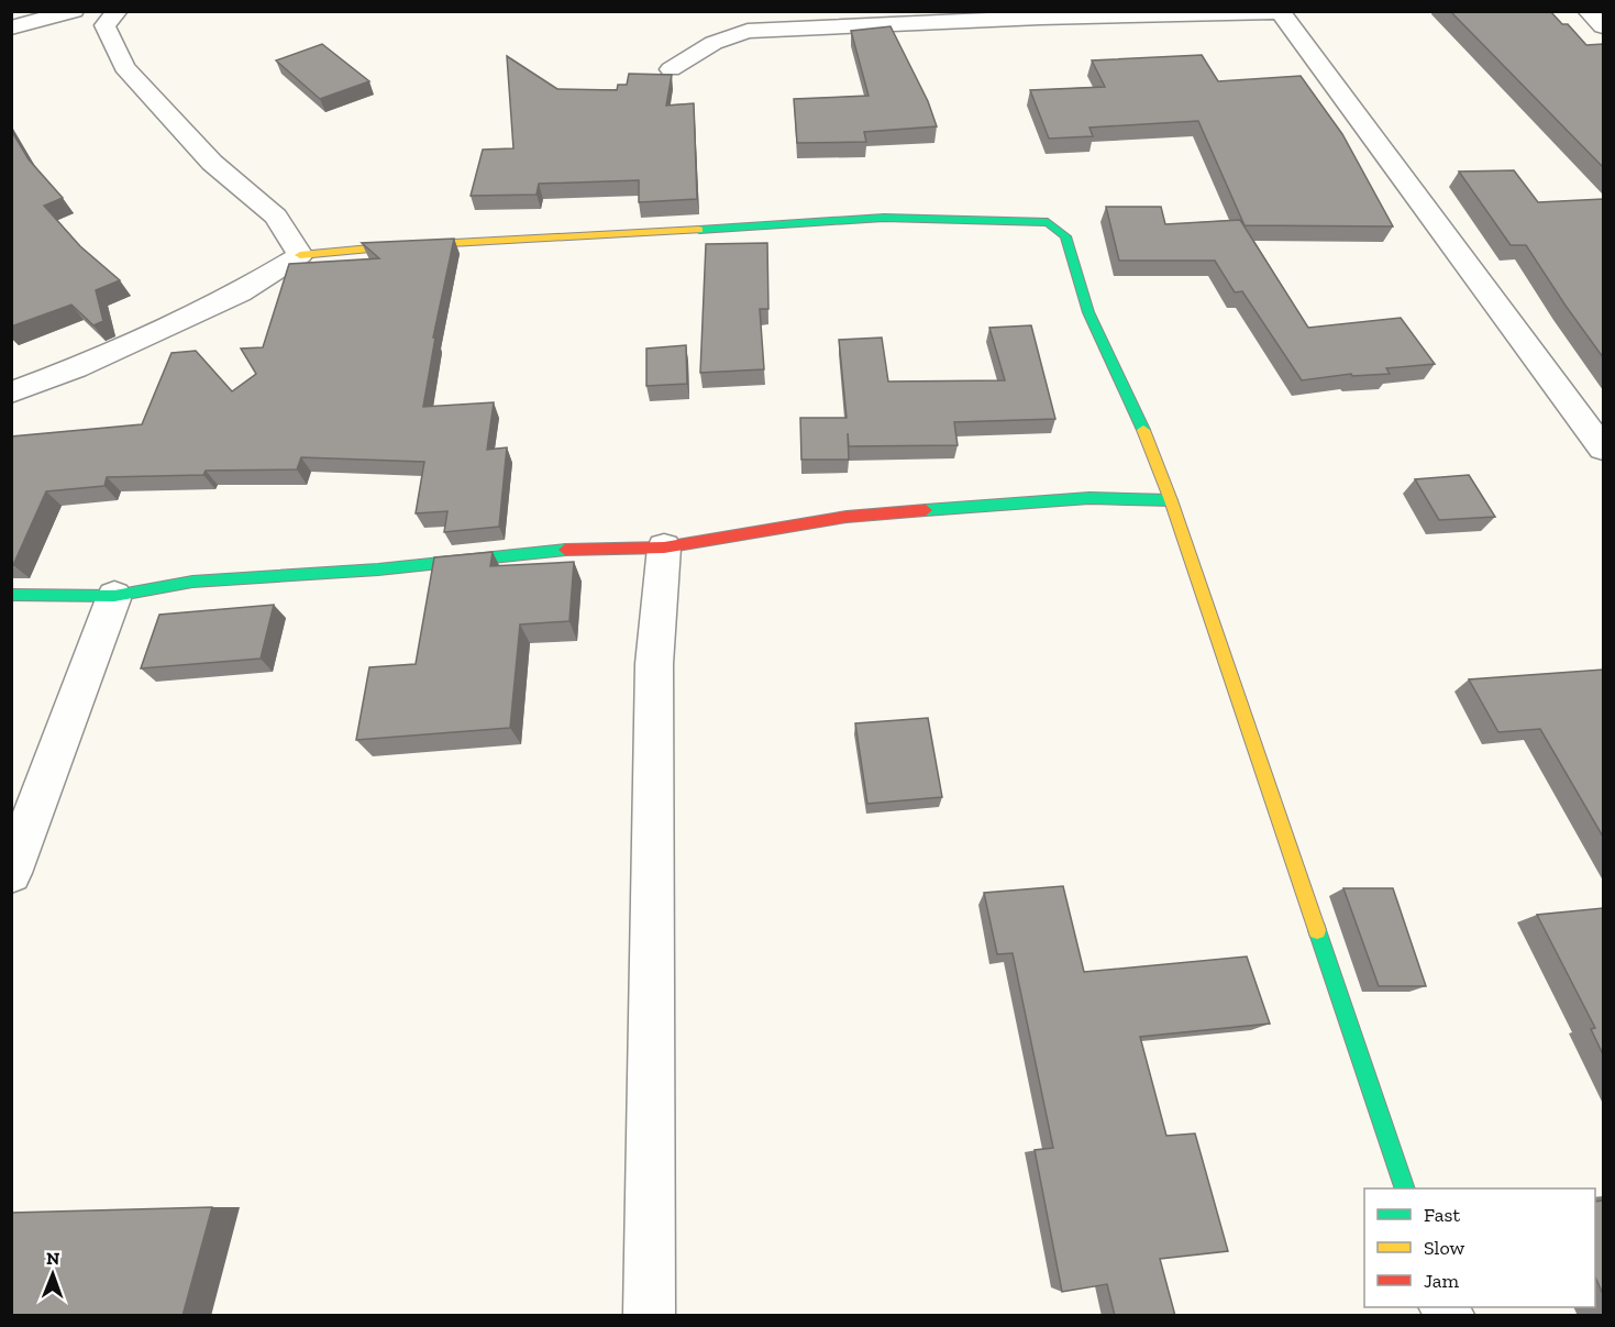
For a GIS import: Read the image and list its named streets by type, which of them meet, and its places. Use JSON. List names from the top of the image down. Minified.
{"legend":["Fast","Slow","Jam"],"north":"top"}
